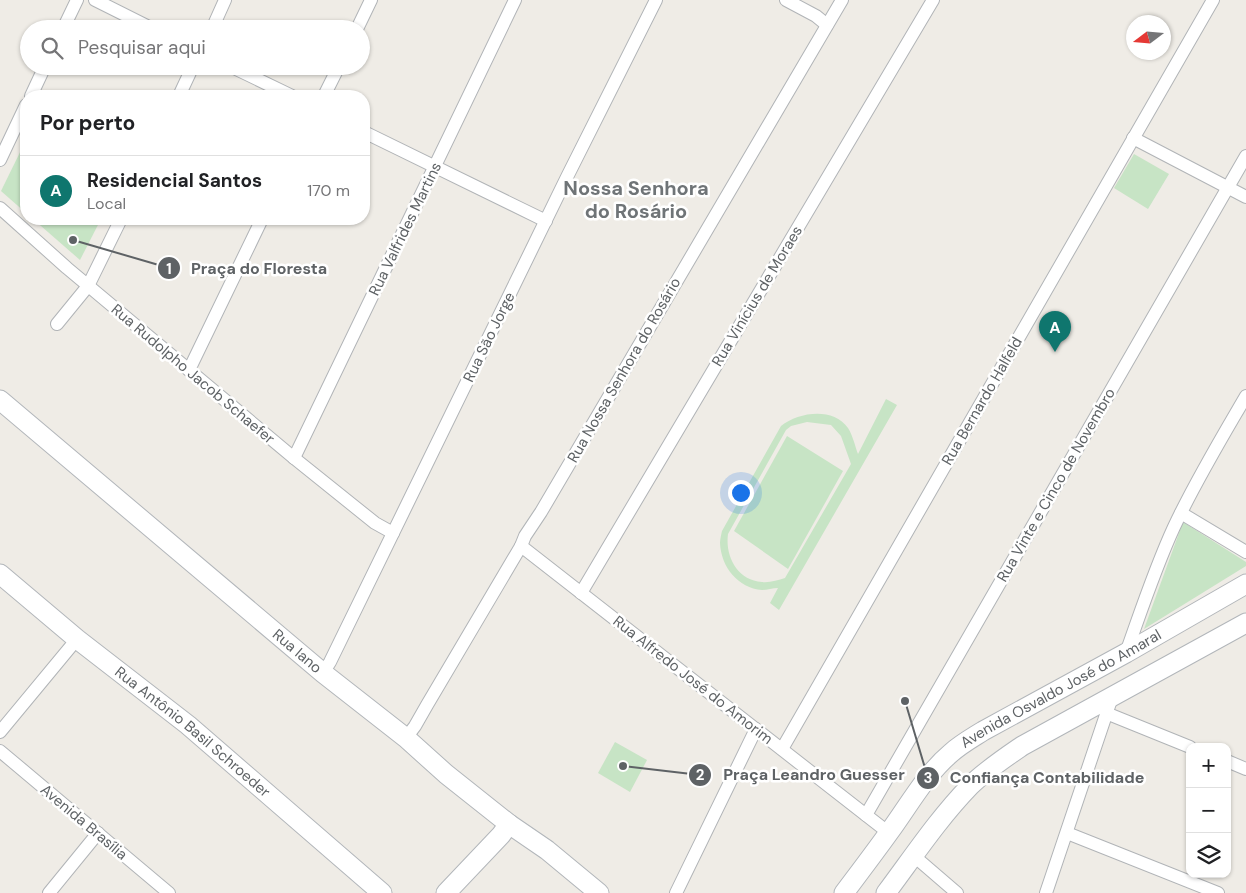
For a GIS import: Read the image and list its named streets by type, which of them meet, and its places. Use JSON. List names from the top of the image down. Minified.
{"streets":{"main road":["Rua Iano","Avenida Osvaldo José do Amaral","Rua Antônio Basil Schroeder"],"street":["Rua Valfrides Martins","Rua Vinícius de Moraes","Rua São Jorge","Rua Nossa Senhora do Rosário","Rua Rudolpho Jacob Schaefer","Rua Bernardo Halfeld","Rua Vinte e Cinco de Novembro","Rua Alfredo José do Amorim","Avenida Brasília"]},"crossings":[["Rua Valfrides Martins","Rua Rudolpho Jacob Schaefer"],["Rua Vinícius de Moraes","Rua Alfredo José do Amorim"],["Rua São Jorge","Rua Rudolpho Jacob Schaefer"],["Rua São Jorge","Rua Iano"],["Rua Nossa Senhora do Rosário","Rua Iano"],["Rua Nossa Senhora do Rosário","Rua Alfredo José do Amorim"],["Rua Bernardo Halfeld","Rua Alfredo José do Amorim"],["Rua Vinte e Cinco de Novembro","Rua Alfredo José do Amorim"],["Rua Alfredo José do Amorim","Avenida Osvaldo José do Amaral"]],"districts":["Nossa Senhora do Rosário"],"places":["Praça do Floresta","Confiança Contabilidade","Praça Leandro Guesser"],"north":"left","page":{"search":"Pesquisar aqui","heading":"Por perto","list":[{"mark":"A","name":"Residencial Santos","note":"Local","value":"170 m"}],"pins":"A","map_buttons":["+","−"]}}
